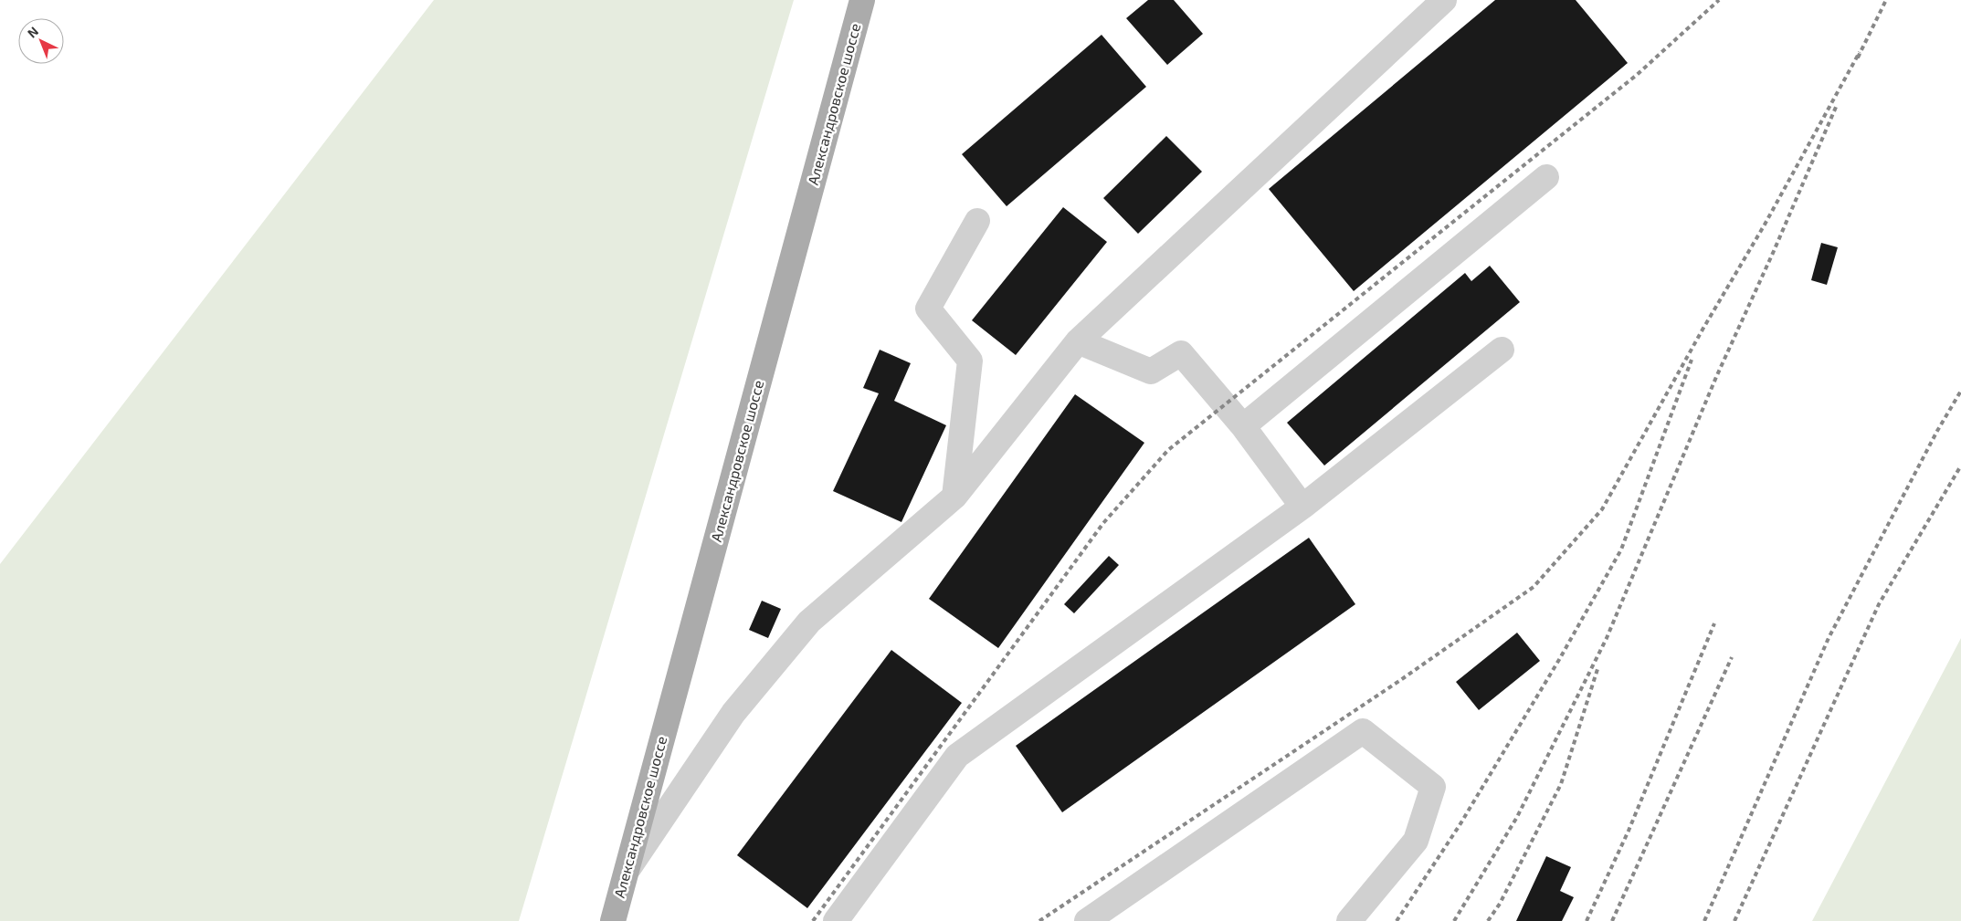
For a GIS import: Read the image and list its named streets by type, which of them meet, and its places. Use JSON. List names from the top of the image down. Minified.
{"streets":{"main road":["Александровское шоссе"]},"north":"top left"}
